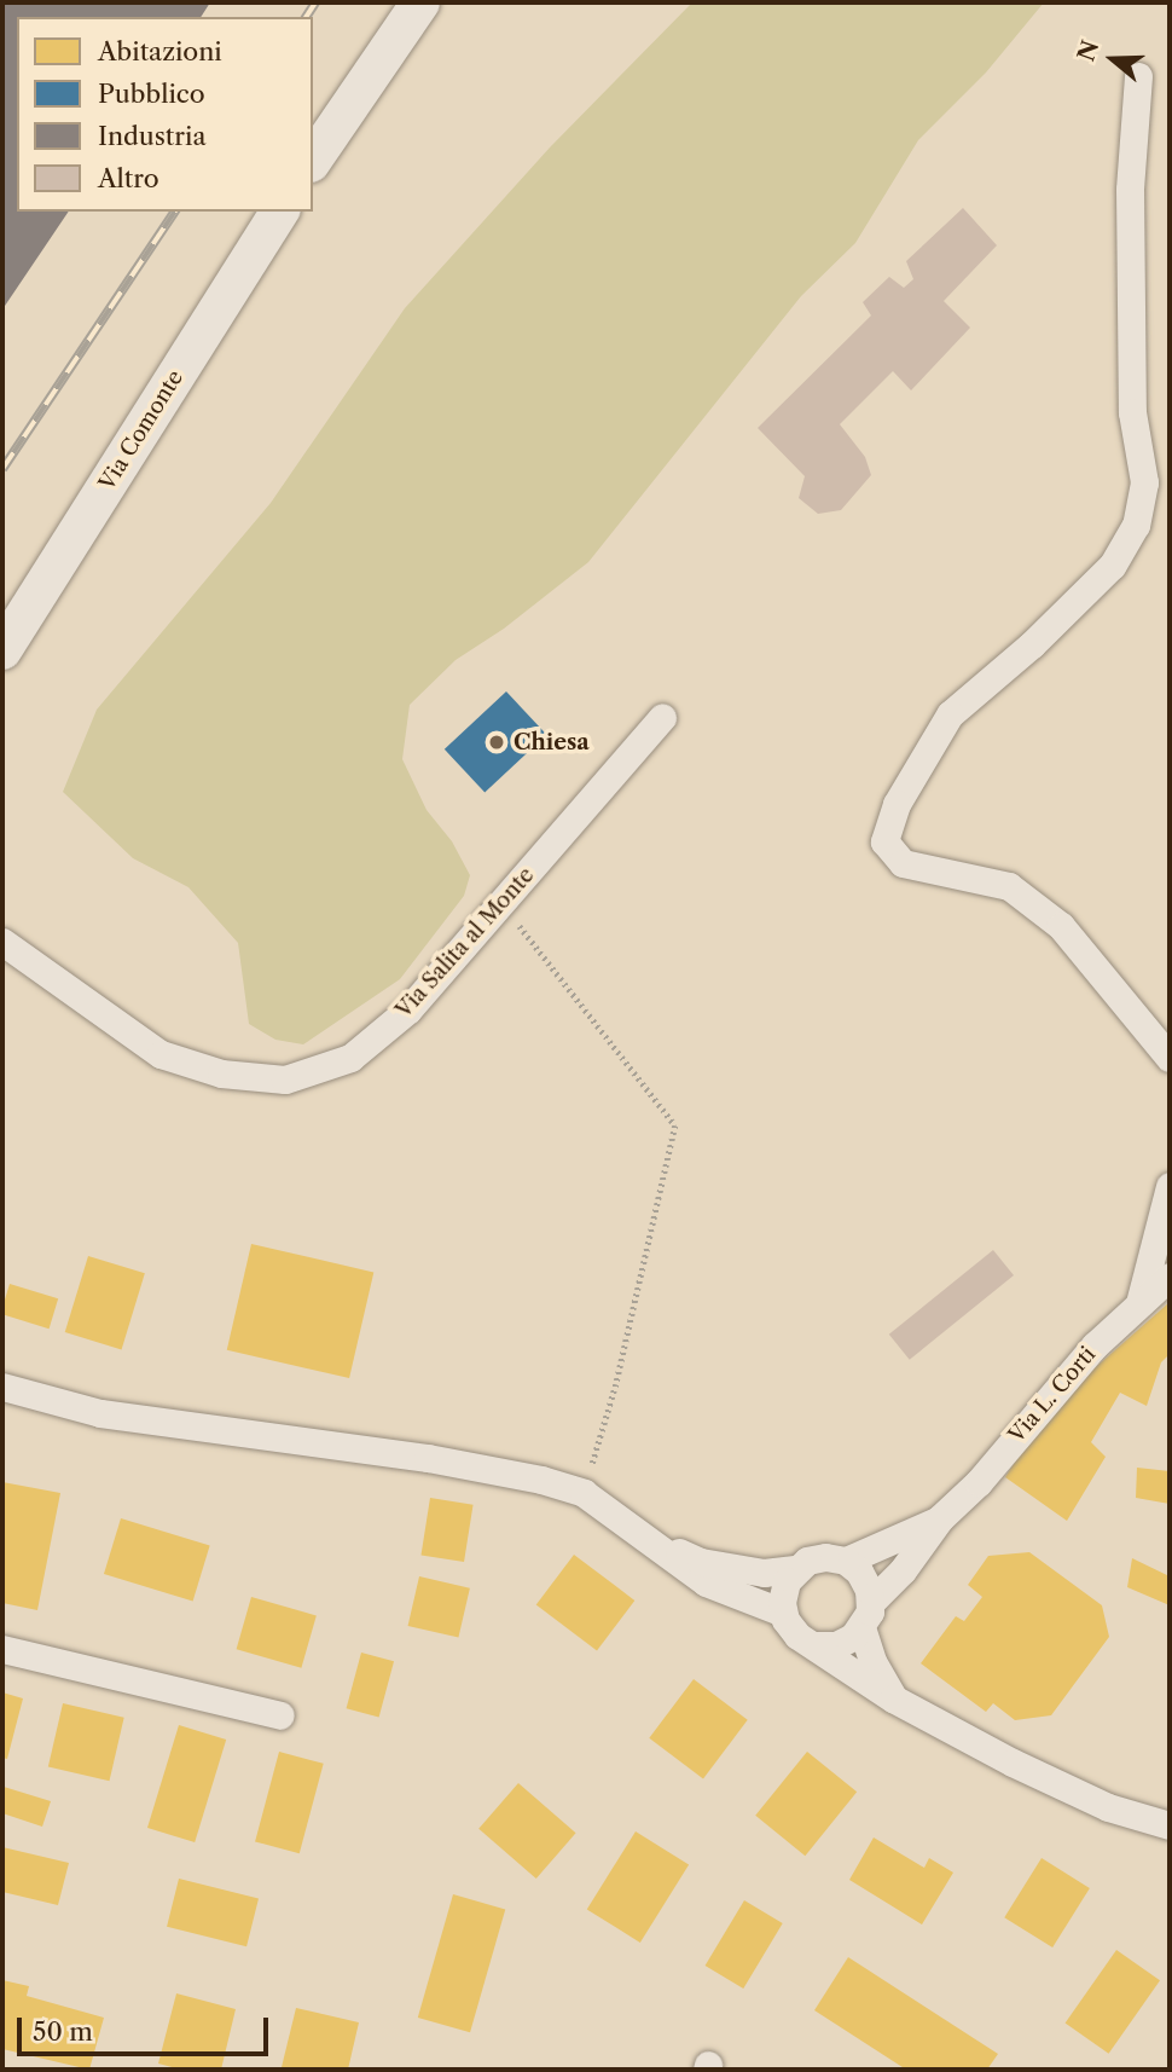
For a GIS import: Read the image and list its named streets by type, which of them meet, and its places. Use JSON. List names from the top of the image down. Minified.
{"streets":{"street":["Via Comonte","Via Salita al Monte","Via L. Corti"]},"places":["Chiesa"],"legend":["Abitazioni","Pubblico","Industria","Altro"],"scale_bar":"50 m","north":"left"}
